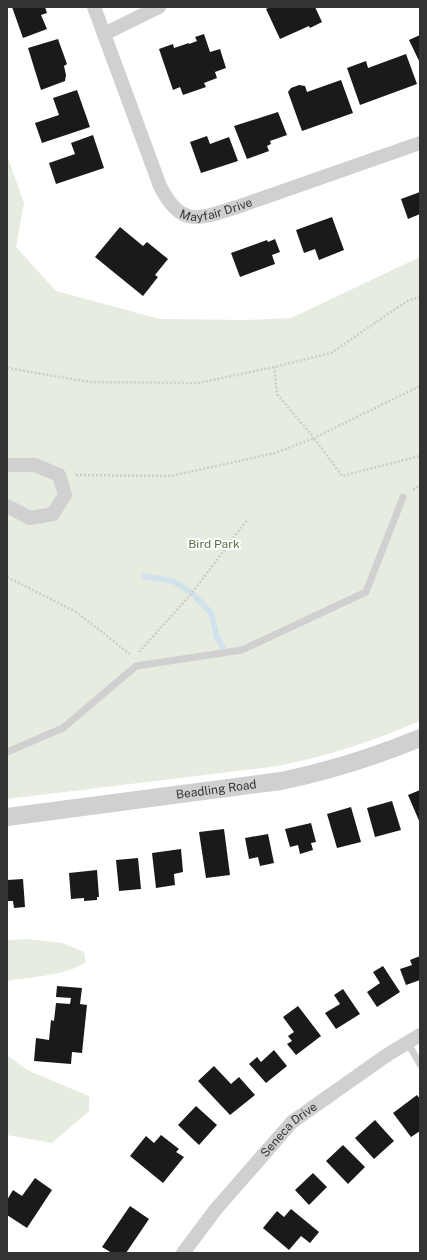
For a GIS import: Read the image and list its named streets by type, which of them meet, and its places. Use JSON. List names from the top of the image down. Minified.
{"streets":{"street":["Mayfair Drive","Beadling Road","Seneca Drive"]},"parks":["Bird Park"]}
